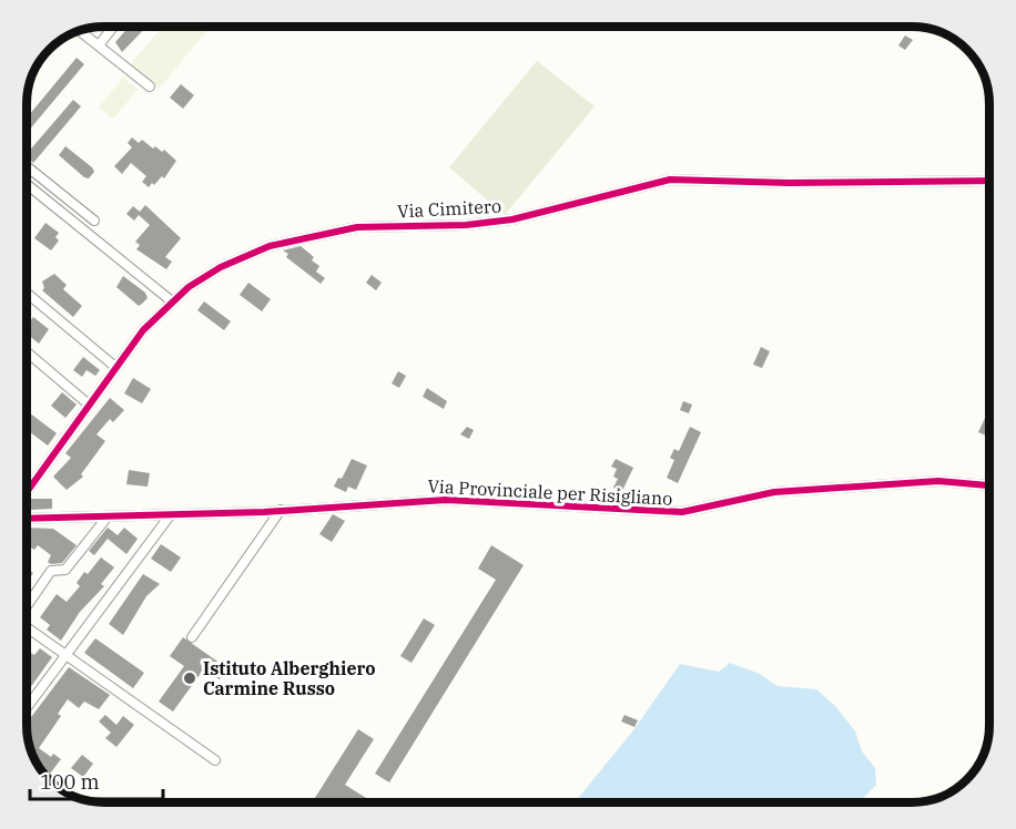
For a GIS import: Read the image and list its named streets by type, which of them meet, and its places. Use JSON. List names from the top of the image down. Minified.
{"streets":{"street":["Via Cimitero","Via Provinciale per Risigliano"]},"places":["Istituto Alberghiero Carmine Russo"],"scale_bar":"100 m"}
